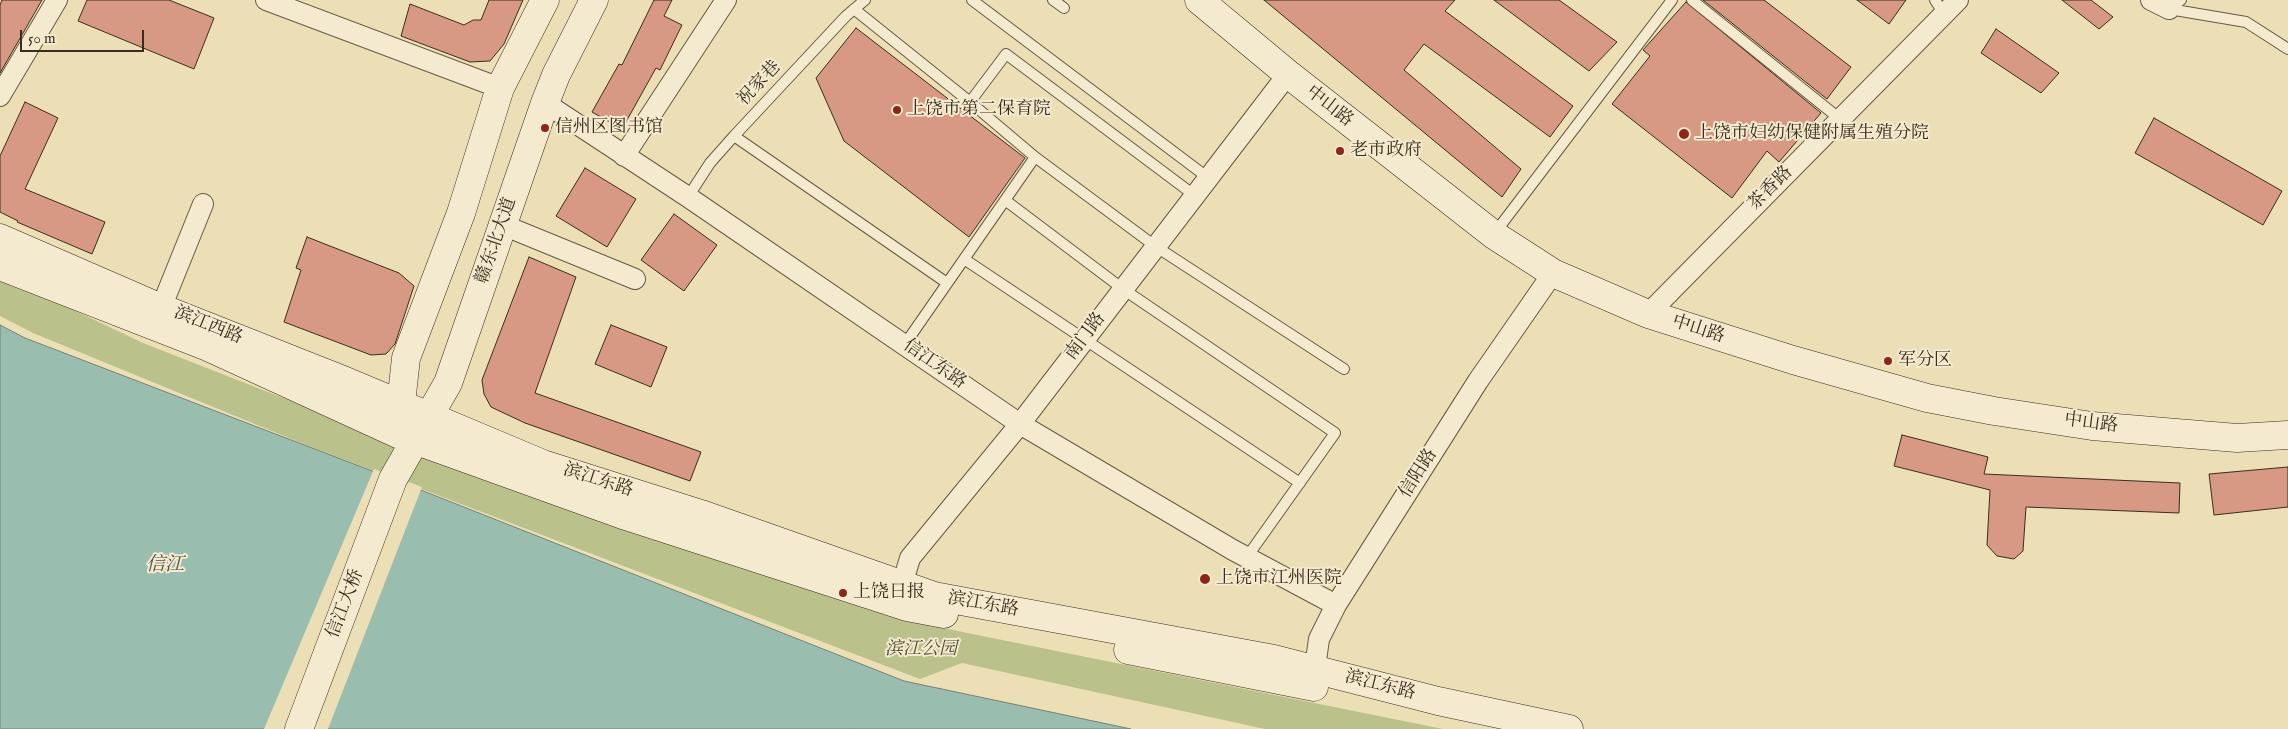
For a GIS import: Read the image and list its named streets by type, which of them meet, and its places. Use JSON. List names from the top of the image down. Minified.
{"streets":{"main road":["中山路","赣东北大道","滨江西路","滨江东路","信江大桥"],"street":["茶香路","南门路","信江东路","信阳路"],"lane":["祝家巷"]},"crossings":[["祝家巷","信江东路"],["中山路","茶香路"],["中山路","南门路"],["中山路","信阳路"],["赣东北大道","滨江西路"],["赣东北大道","信江东路"],["赣东北大道","滨江东路"],["赣东北大道","信江大桥"],["滨江西路","滨江东路"],["南门路","信江东路"],["南门路","滨江东路"],["信江东路","信阳路"],["信阳路","滨江东路"]],"water":["信江"],"parks":["滨江公园"],"places":["上饶市第二保育院","信州区图书馆","上饶市妇幼保健附属生殖分院","老市政府","军分区","上饶市江州医院","上饶日报"],"scale_bar":"50 m"}
